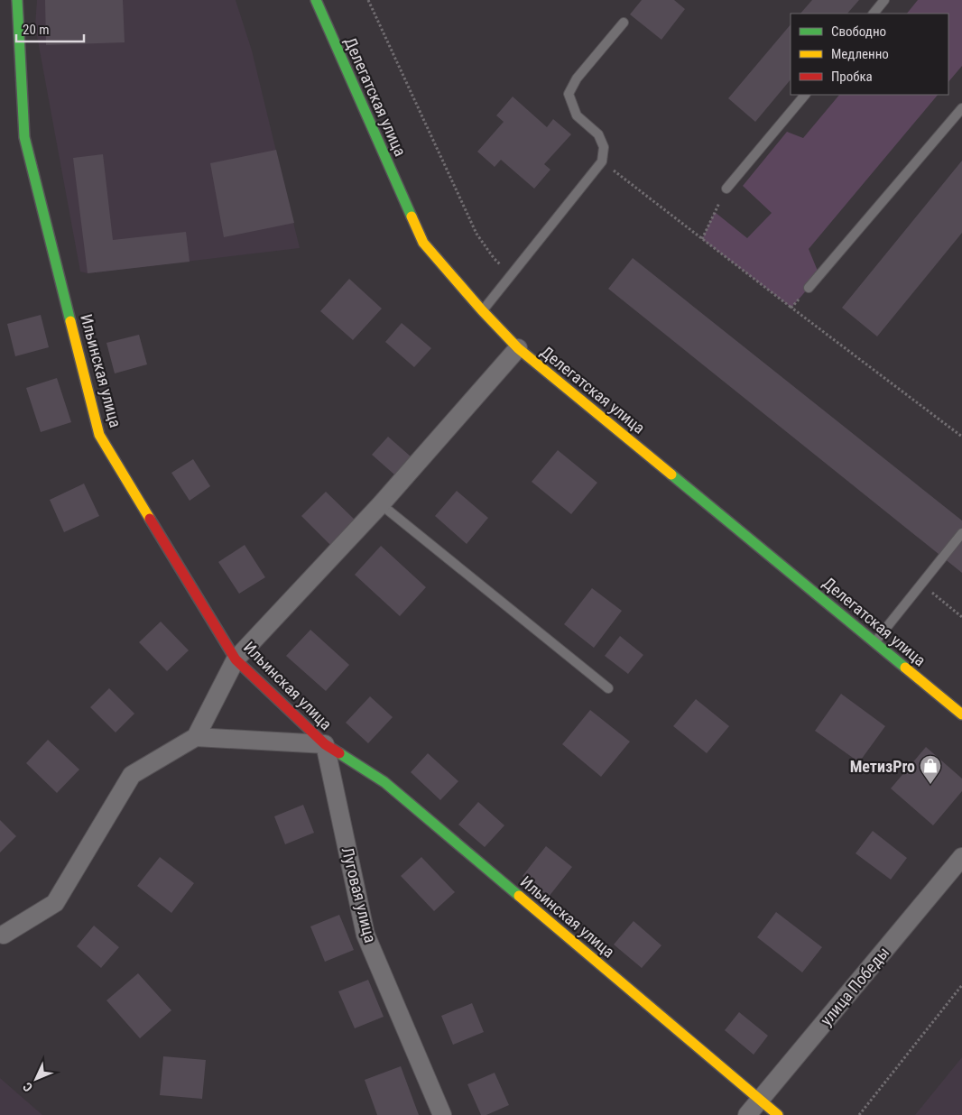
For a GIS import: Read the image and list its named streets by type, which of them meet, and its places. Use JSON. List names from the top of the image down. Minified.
{"streets":{"street":["Делегатская улица","Ильинская улица","Луговая улица","улица Победы"]},"crossings":[["Ильинская улица","Луговая улица"],["Ильинская улица","улица Победы"]],"places":{"shop":["МетизPro"]},"legend":["Свободно","Медленно","Пробка"],"scale_bar":"20 m","north":"bottom left"}
